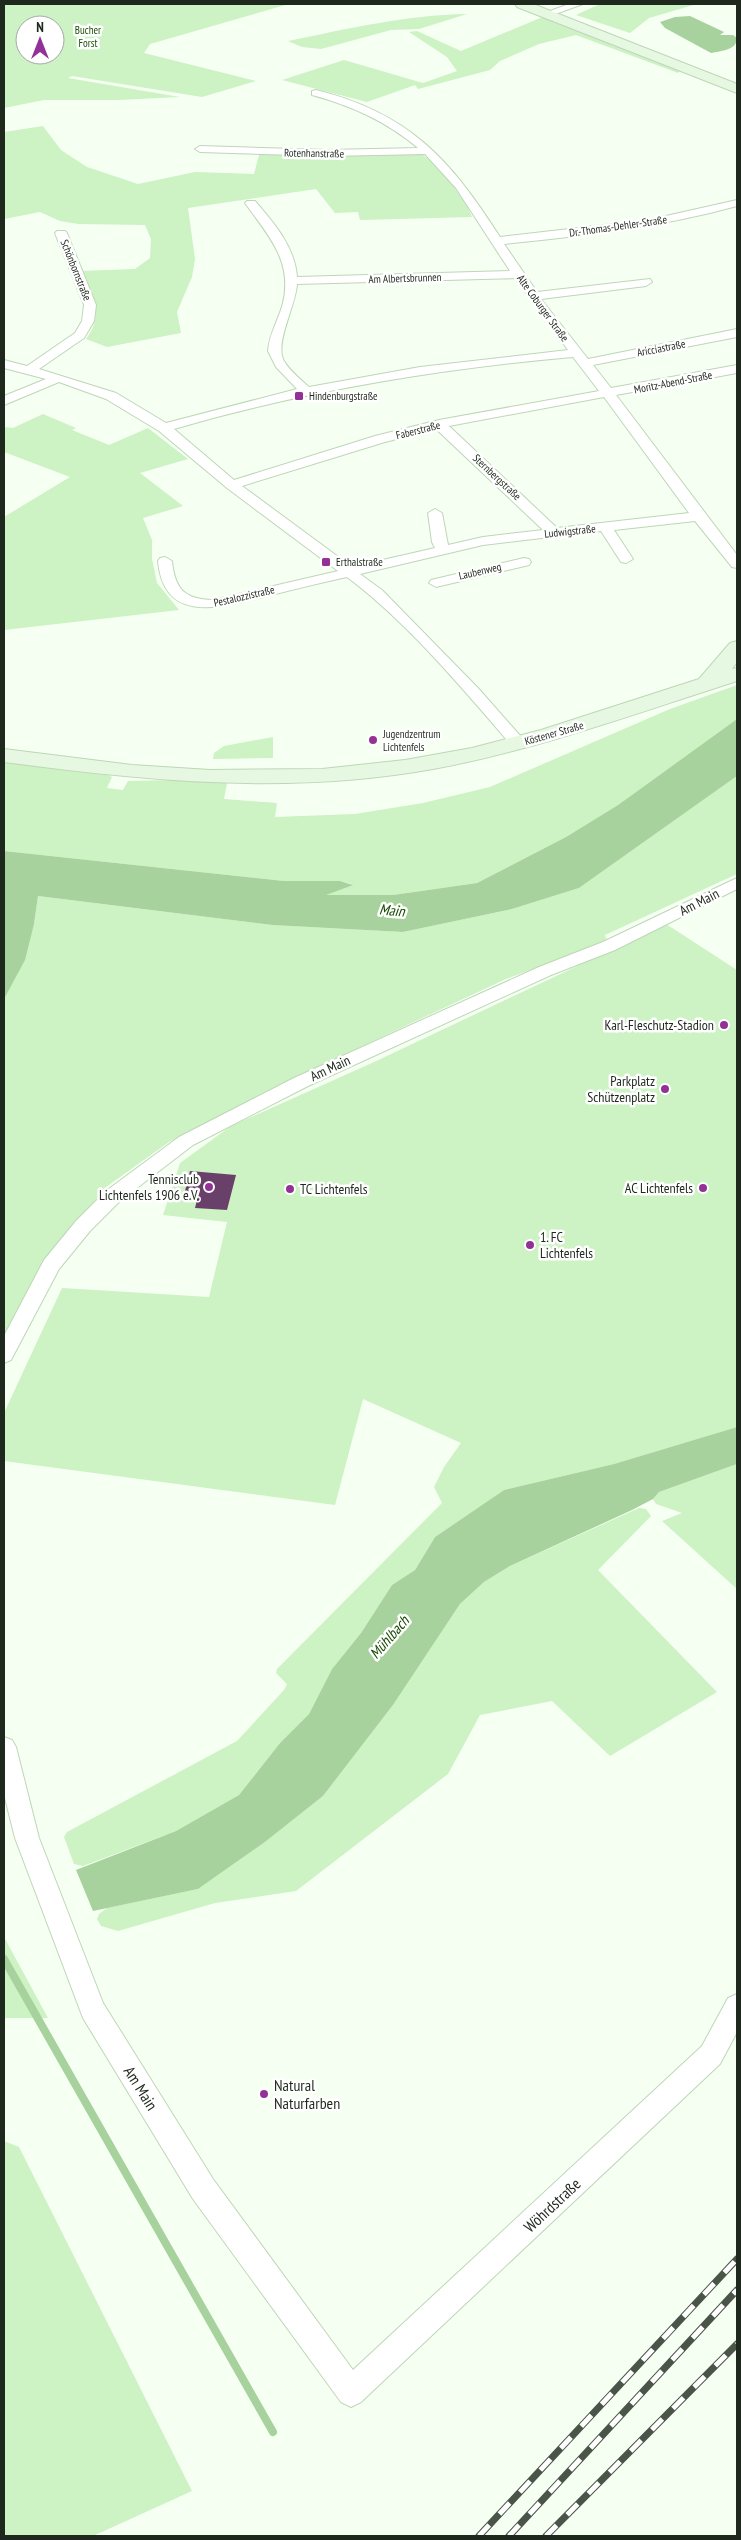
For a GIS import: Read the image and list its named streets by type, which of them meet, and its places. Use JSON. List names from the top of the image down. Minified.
{"streets":{"street":["Rotenhanstraße","Dr.-Thomas-Dehler-Straße","Schönbornstraße","Am Albertsbrunnen","Alte Coburger Straße","Aricciastraße","Moritz-Abend-Straße","Faberstraße","Sternbergstraße","Ludwigstraße","Laubenweg","Pestalozzistraße","Köstener Straße","Am Main","Wöhrdstraße"]},"crossings":[["Rotenhanstraße","Alte Coburger Straße"],["Dr.-Thomas-Dehler-Straße","Alte Coburger Straße"],["Am Albertsbrunnen","Alte Coburger Straße"],["Alte Coburger Straße","Aricciastraße"],["Alte Coburger Straße","Moritz-Abend-Straße"],["Alte Coburger Straße","Faberstraße"],["Alte Coburger Straße","Ludwigstraße"],["Moritz-Abend-Straße","Faberstraße"],["Faberstraße","Sternbergstraße"],["Sternbergstraße","Ludwigstraße"],["Ludwigstraße","Laubenweg"],["Ludwigstraße","Pestalozzistraße"],["Am Main","Wöhrdstraße"]],"water":["Main","Mühlbach"],"parks":["Bucher Forst"],"places":{"transit":["Hindenburgstraße","Erthalstraße"],"other":["Jugendzentrum Lichtenfels","Karl-Fleschutz-Stadion","Parkplatz Schützenplatz","Tennisclub Lichtenfels 1906 e.V.","AC Lichtenfels","TC Lichtenfels","1. FC Lichtenfels","Natural Naturfarben"]},"north":"top"}
